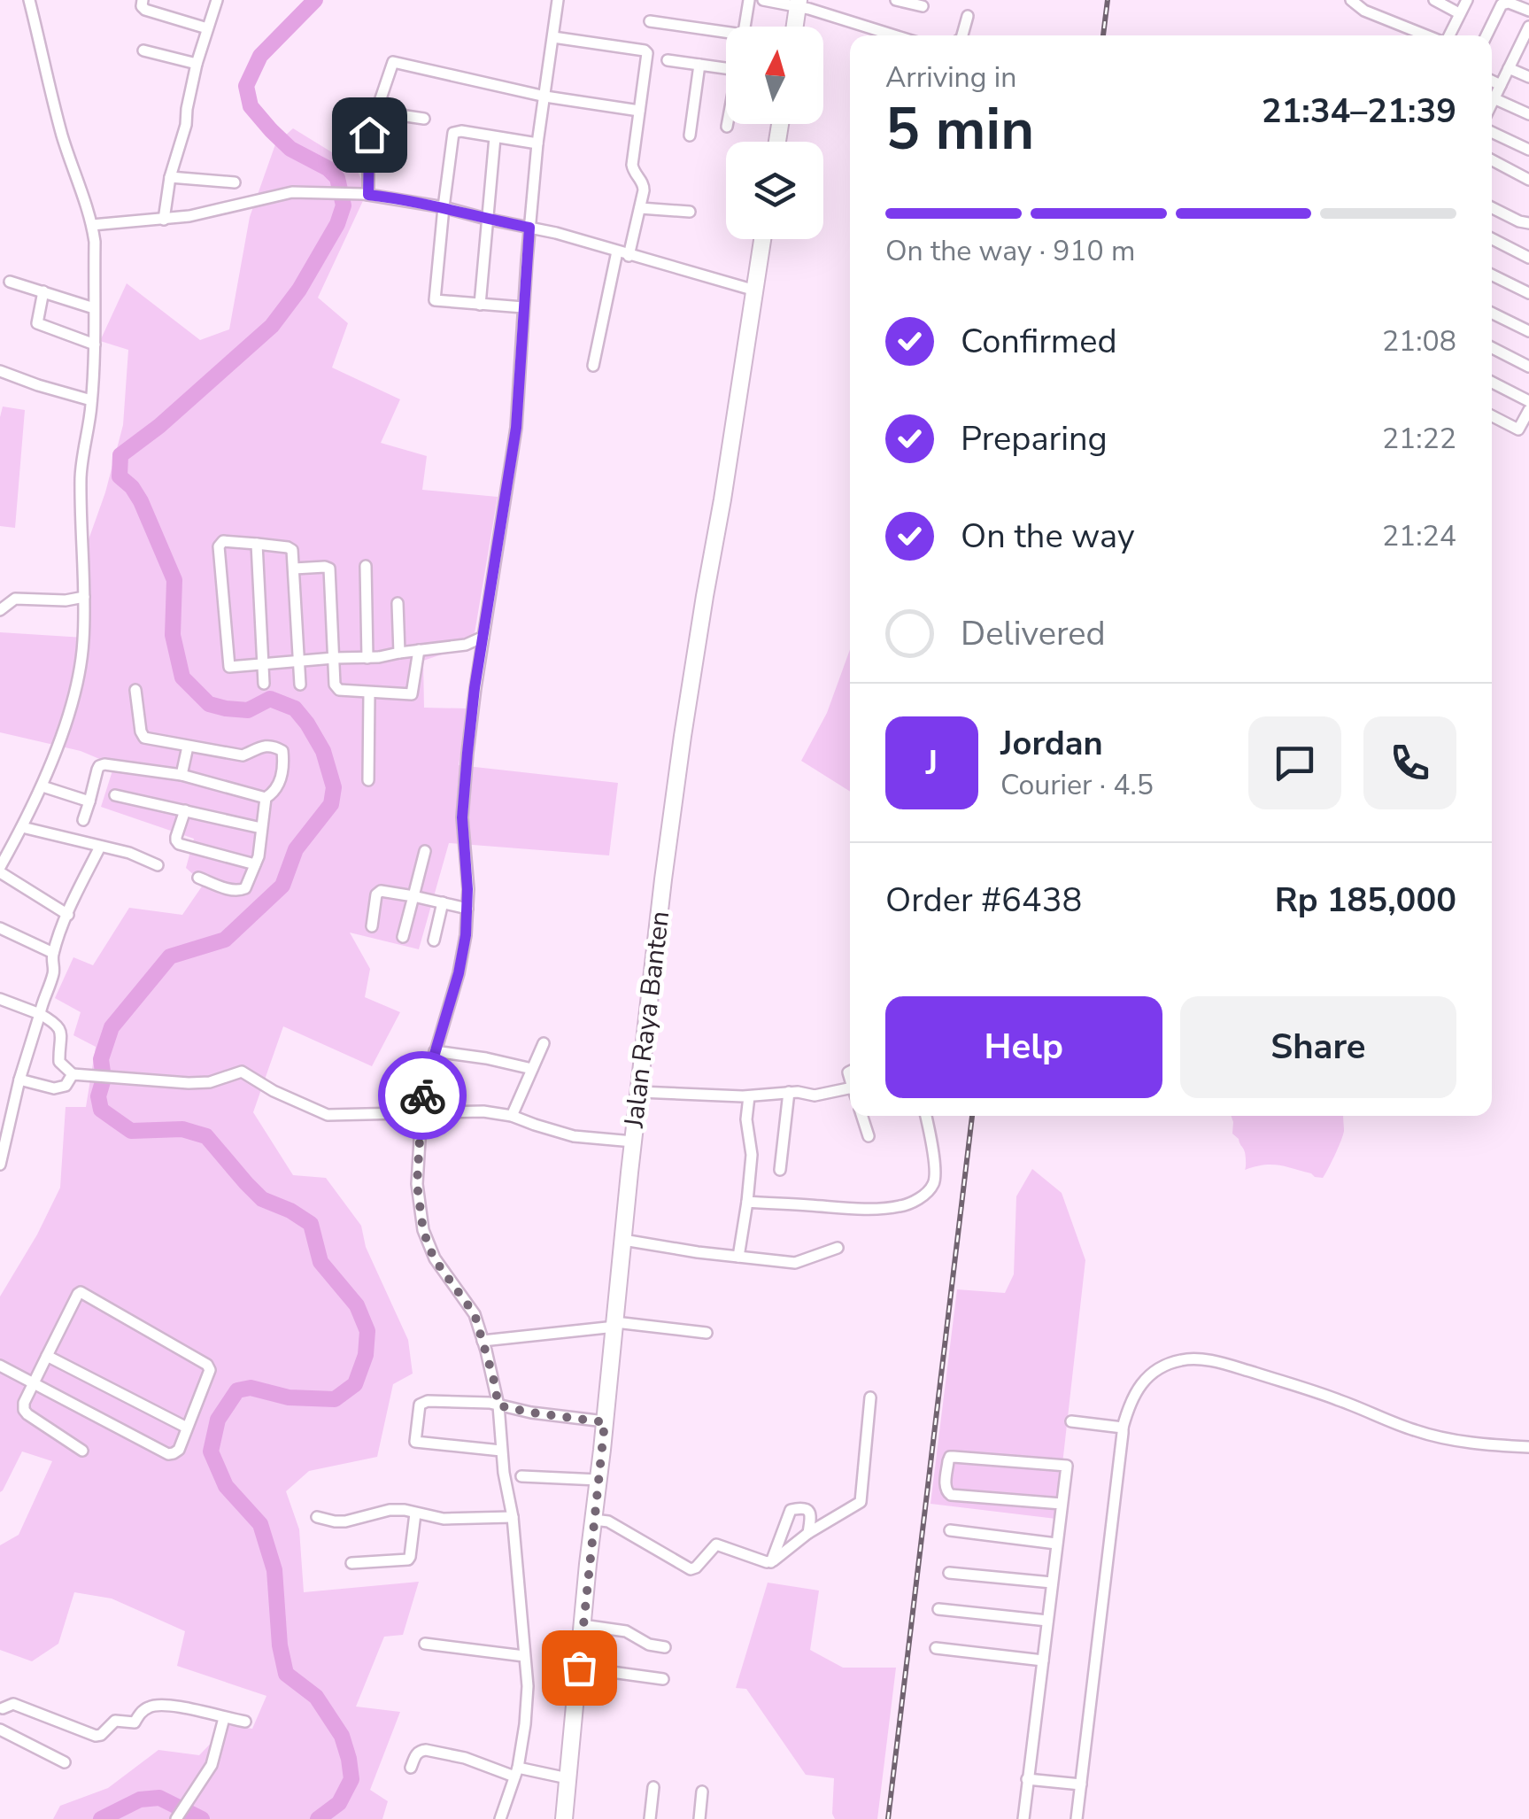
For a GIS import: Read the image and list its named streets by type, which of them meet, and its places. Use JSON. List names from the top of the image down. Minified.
{"streets":{"main road":["Jalan Raya Banten"]},"north":"top","page":{"heading":["5 min","Arriving in","21:34–21:39"],"panel":["Jordan","Courier · 4.5","Order #6438","Rp 185,000"],"bar":"On the way · 910 m","list":[["Confirmed","21:08"],["Preparing","21:22"],["On the way","21:24"],"Delivered"],"round":"J","buttons":["Help","Share"]}}
